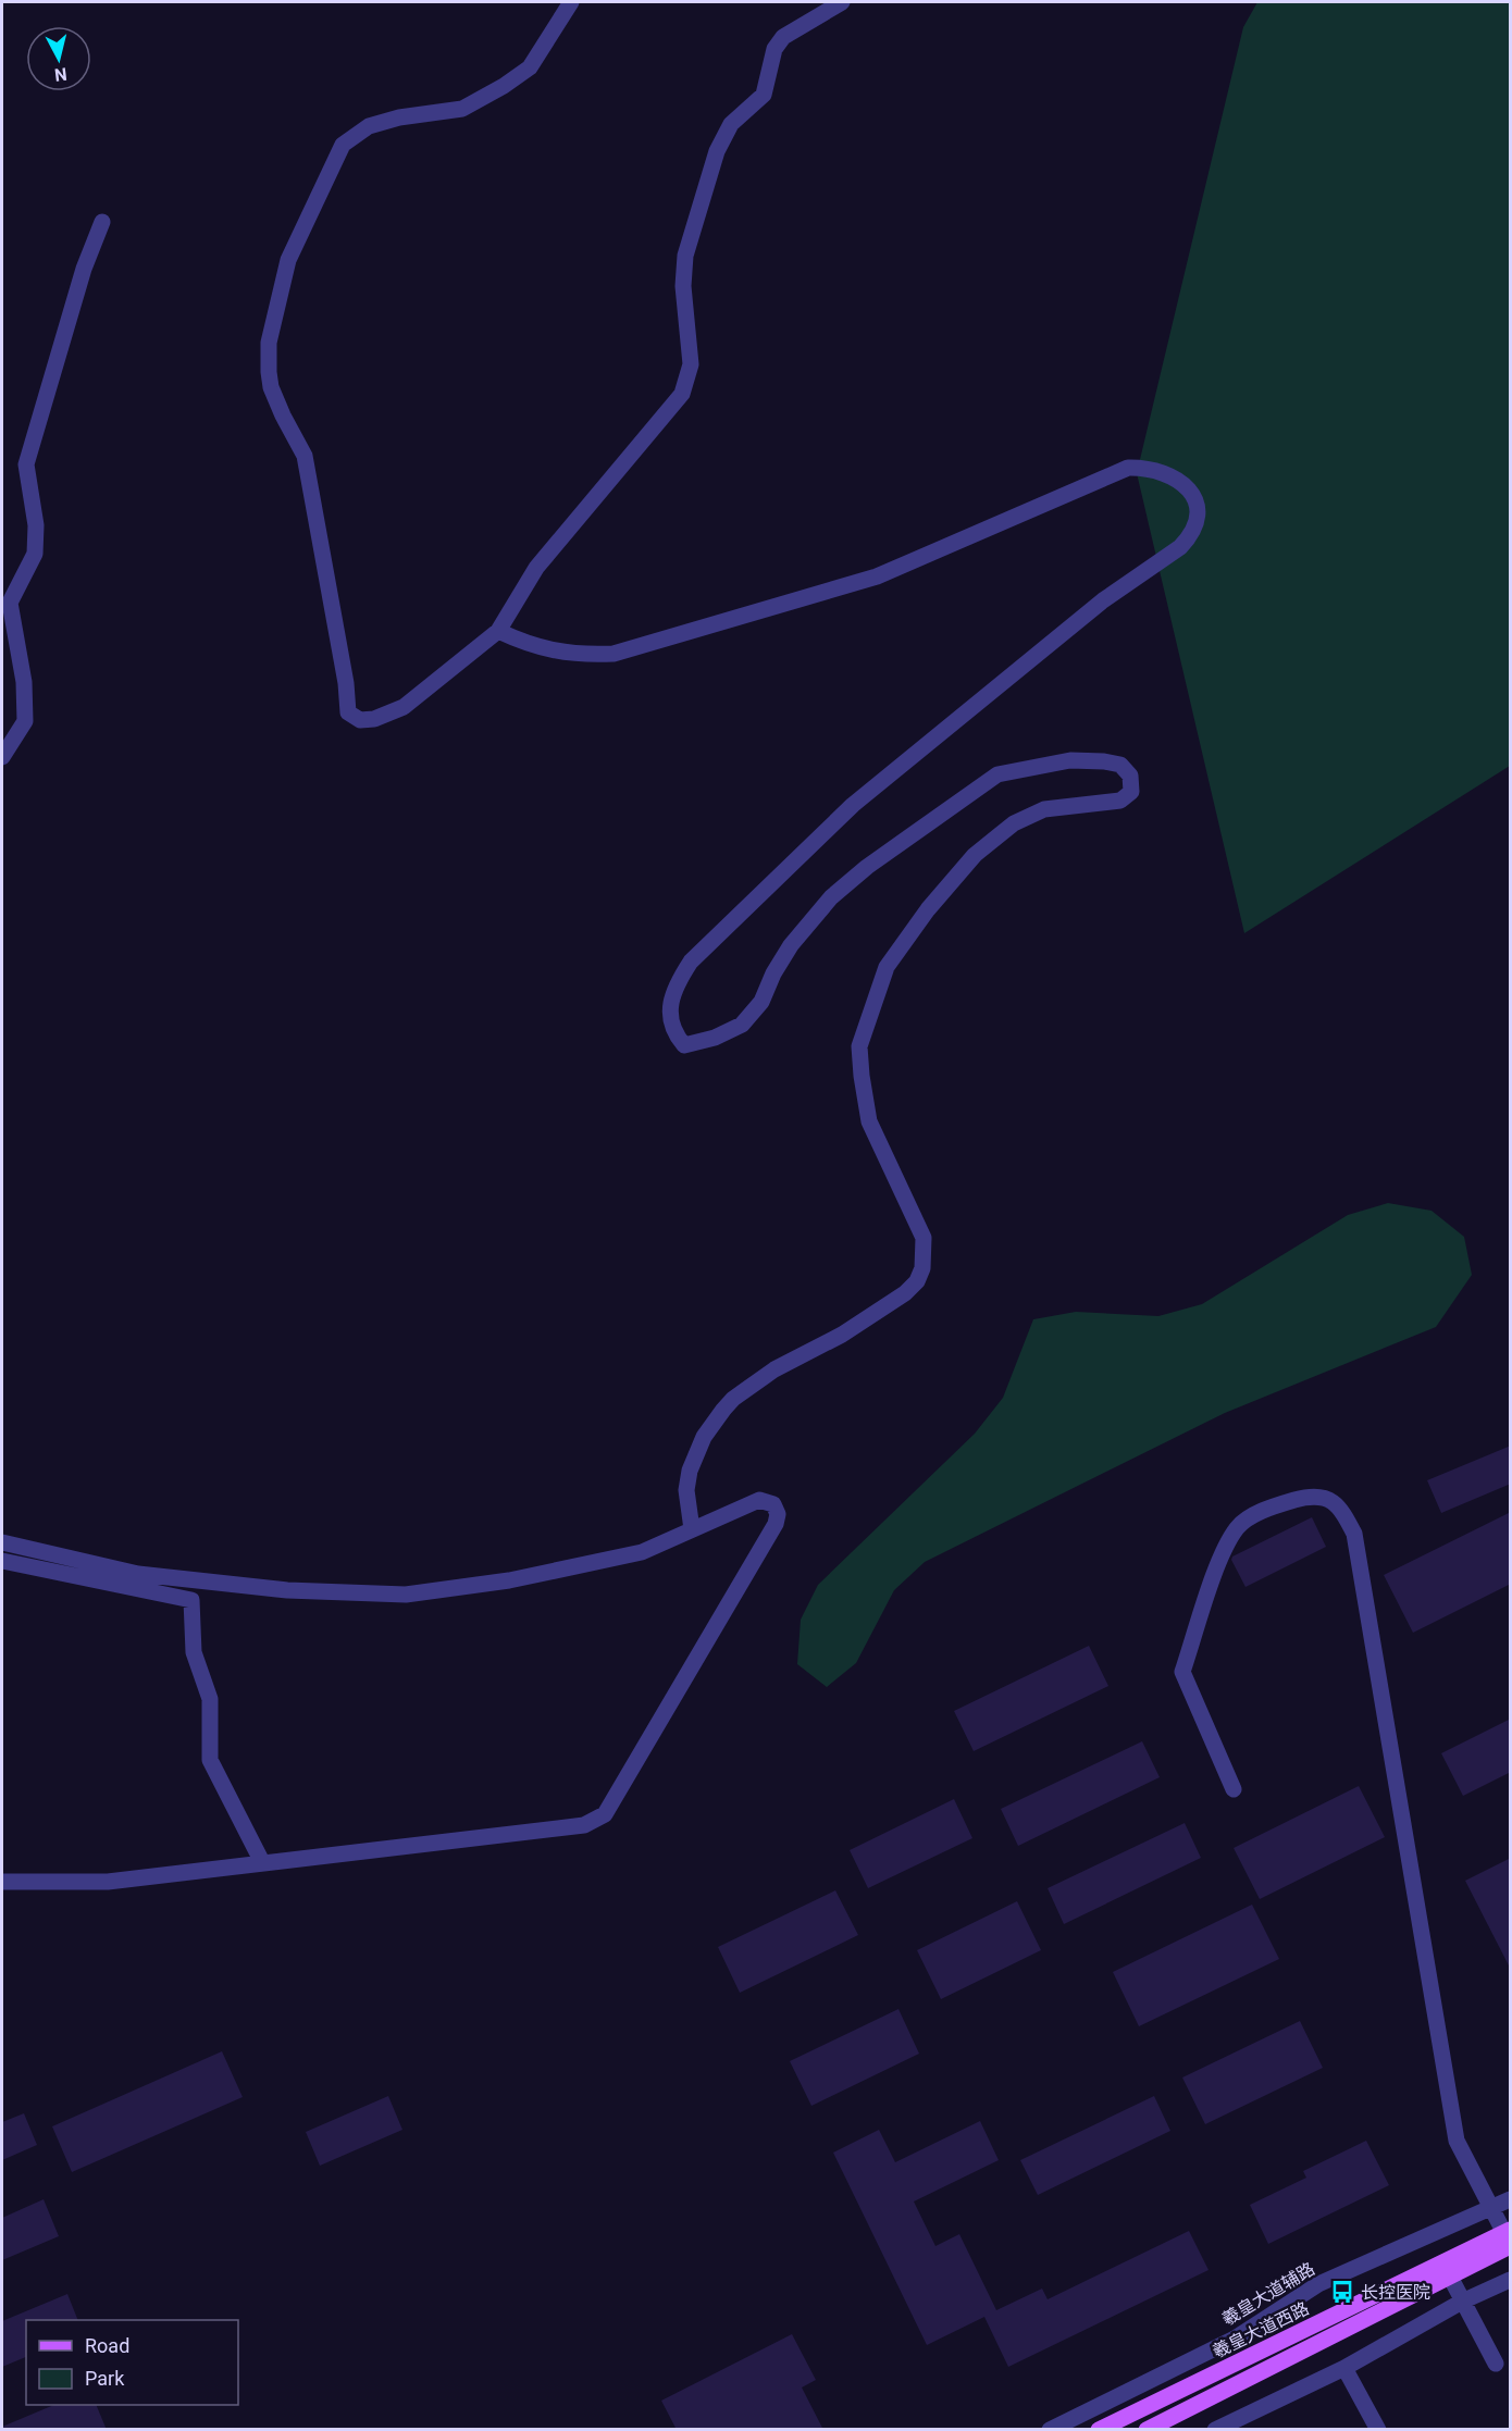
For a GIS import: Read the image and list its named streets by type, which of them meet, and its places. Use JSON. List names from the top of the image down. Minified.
{"streets":{"main road":["羲皇大道西路"],"street":["羲皇大道辅路"]},"places":{"bus stop":["长控医院"]},"legend":["Road","Park"],"north":"bottom"}
